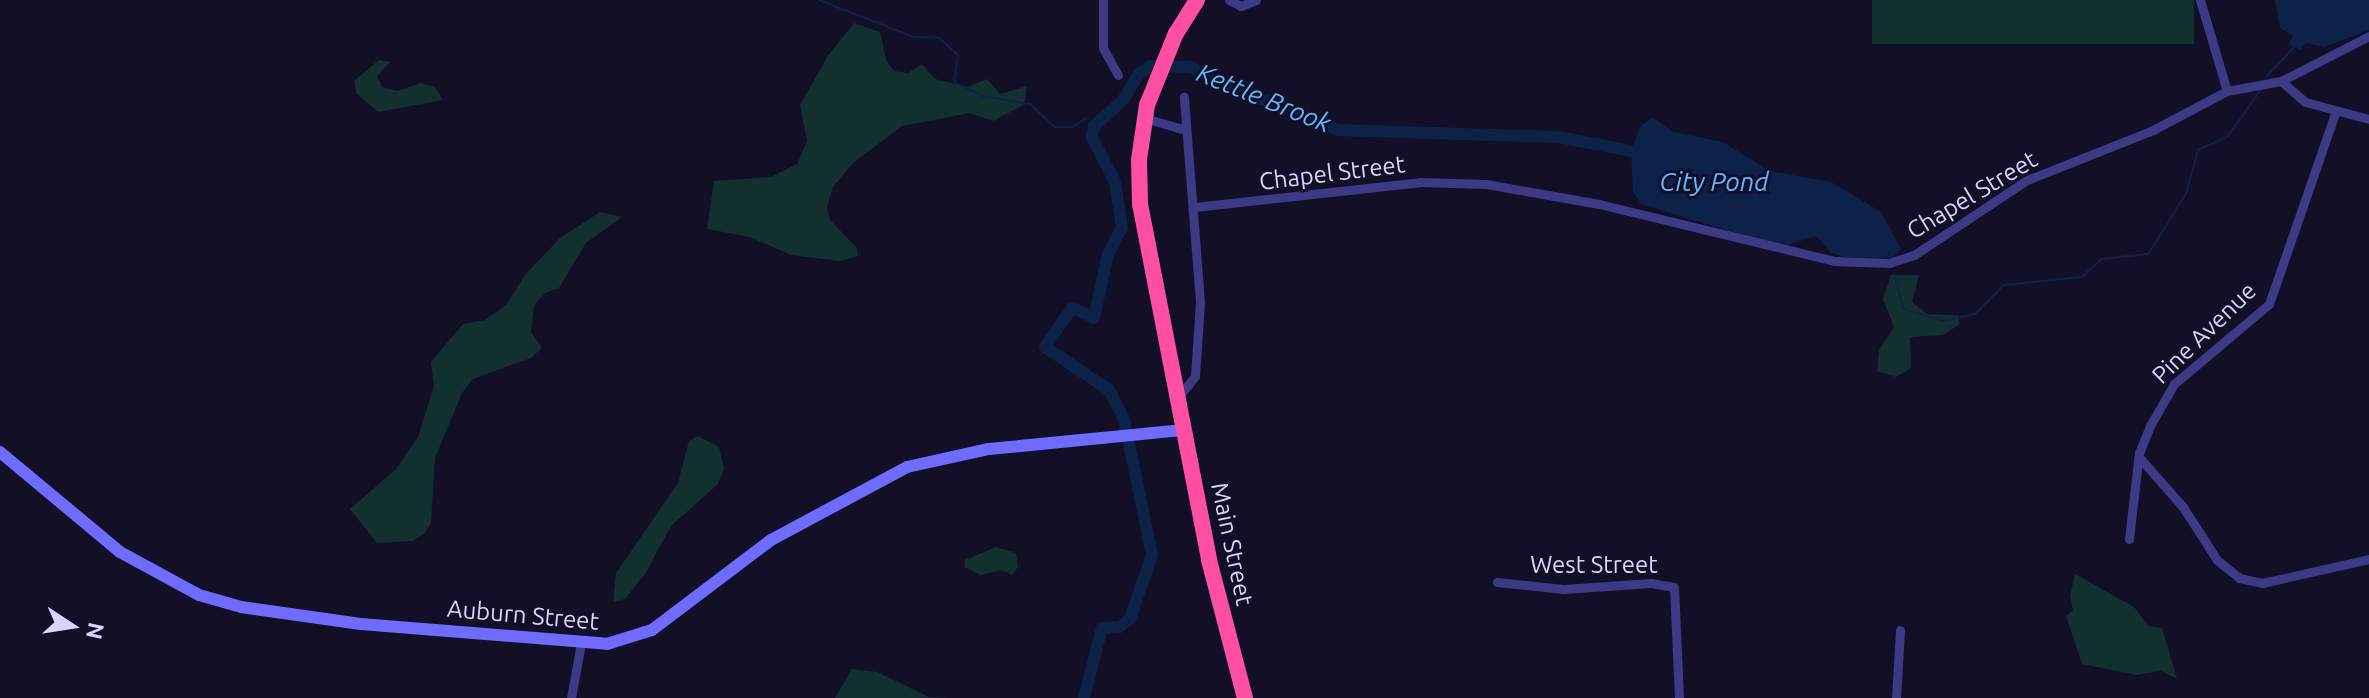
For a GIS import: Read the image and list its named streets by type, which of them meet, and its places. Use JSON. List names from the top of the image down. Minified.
{"streets":{"highway":["Main Street"],"street":["Chapel Street","Pine Avenue","West Street","Auburn Street"]},"crossings":[["Main Street","Auburn Street"]],"water":["Kettle Brook","City Pond"],"north":"right"}
